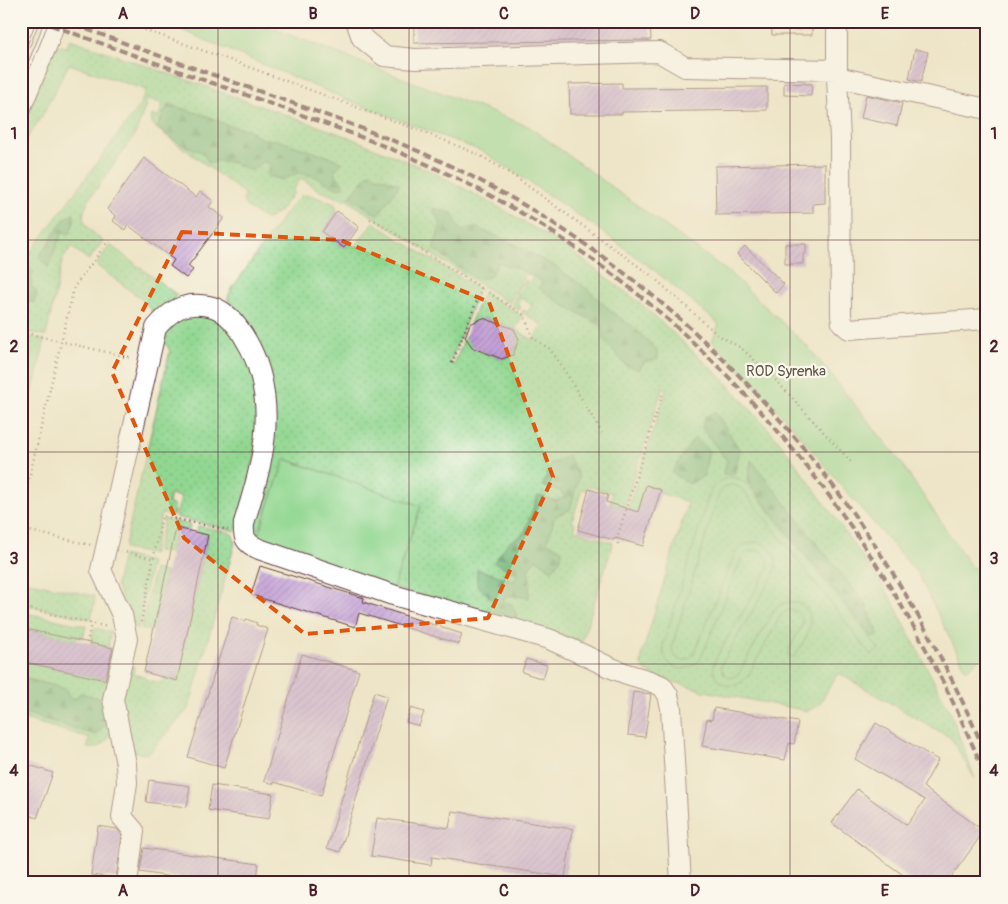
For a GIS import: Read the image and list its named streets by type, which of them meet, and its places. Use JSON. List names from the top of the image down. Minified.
{"parks":["ROD Syrenka"],"grid":{"columns":["A","B","C","D","E"],"rows":["1","2","3","4"]}}
